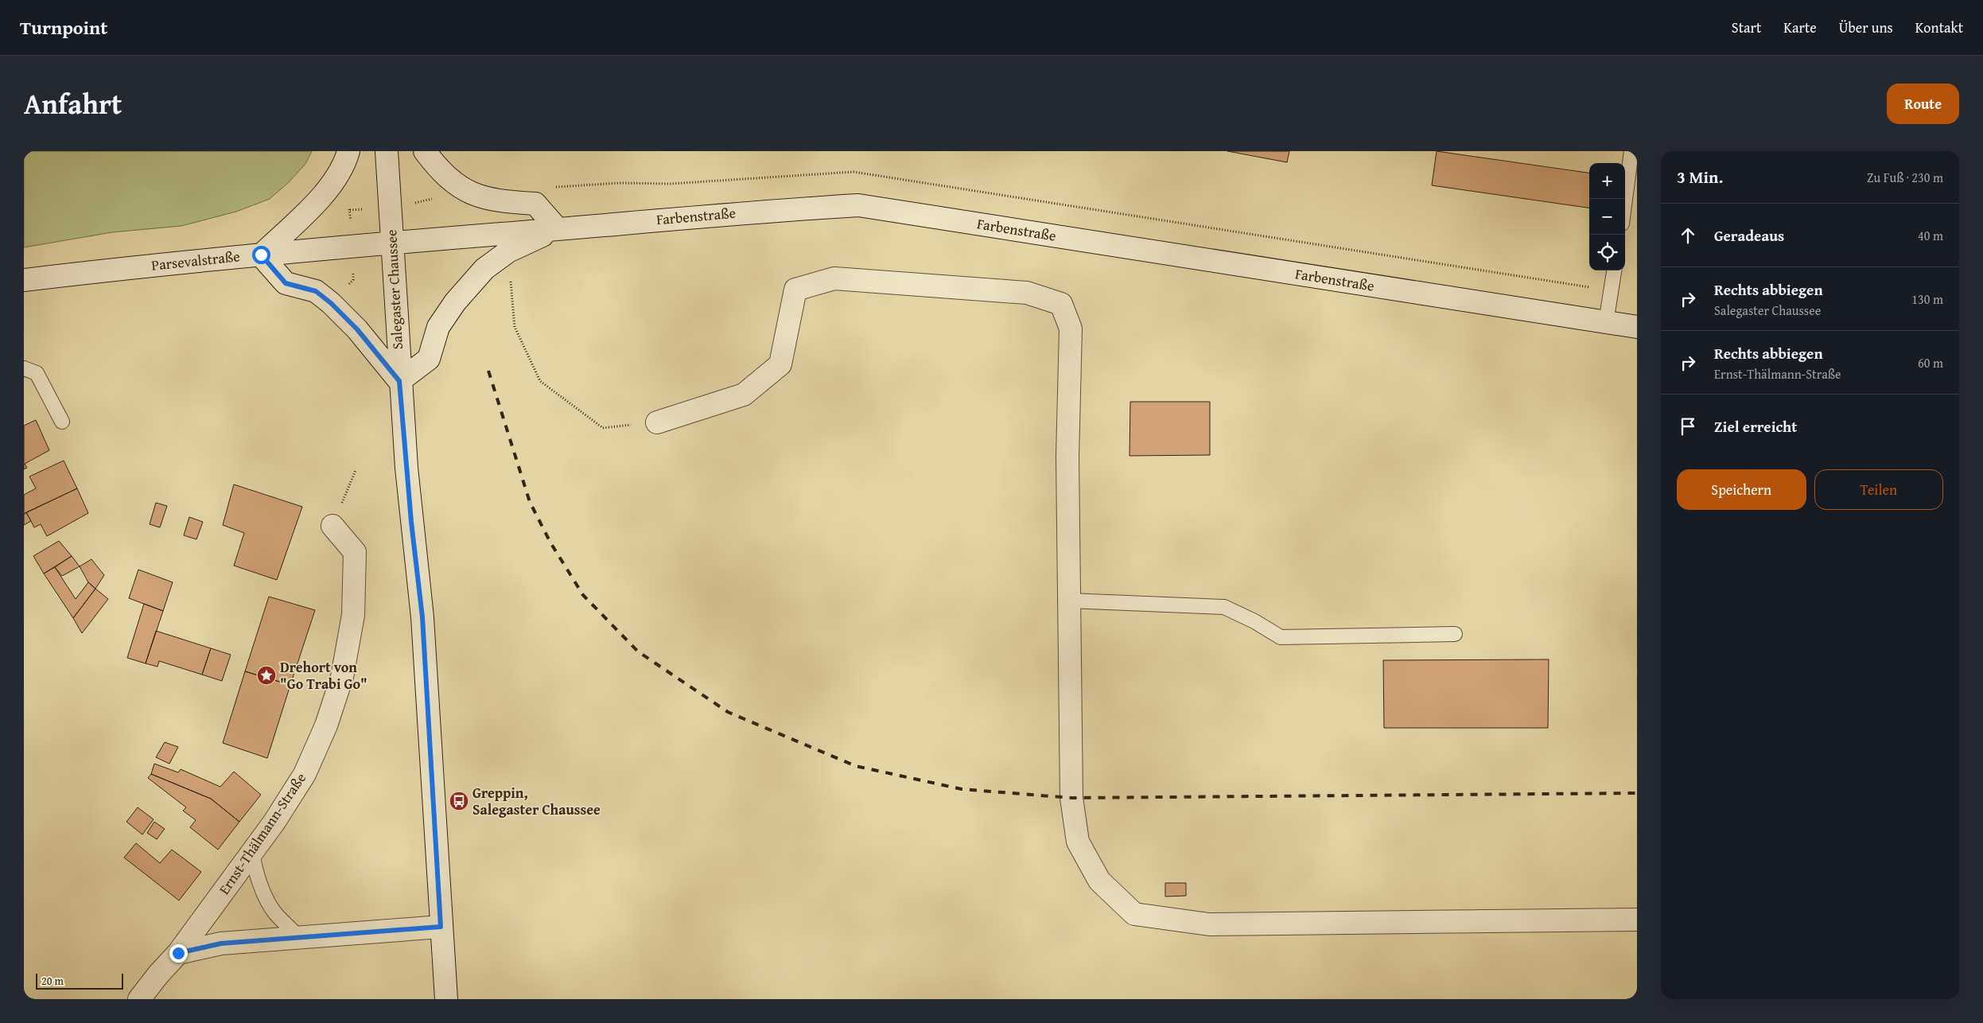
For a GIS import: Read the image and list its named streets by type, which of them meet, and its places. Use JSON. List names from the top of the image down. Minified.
{"streets":{"street":["Farbenstraße","Parsevalstraße","Salegaster Chaussee","Ernst-Thälmann-Straße"]},"crossings":[["Farbenstraße","Parsevalstraße"],["Farbenstraße","Salegaster Chaussee"],["Parsevalstraße","Salegaster Chaussee"]],"places":{"place":["Drehort von \"Go Trabi Go\""],"bus stop":["Greppin, Salegaster Chaussee"]},"scale_bar":"20 m","page":{"header":"Turnpoint","nav":["Start","Karte","Über uns","Kontakt"],"title":"Anfahrt","buttons":["Route",["Speichern","Teilen"]],"heading":["3 Min.","Zu Fuß · 230 m"],"map_buttons":["+","−"],"list":[["Geradeaus","40 m"],["Rechts abbiegen","Salegaster Chaussee","130 m"],["Rechts abbiegen","Ernst-Thälmann-Straße","60 m"],"Ziel erreicht"],"scale":"20 m"}}
